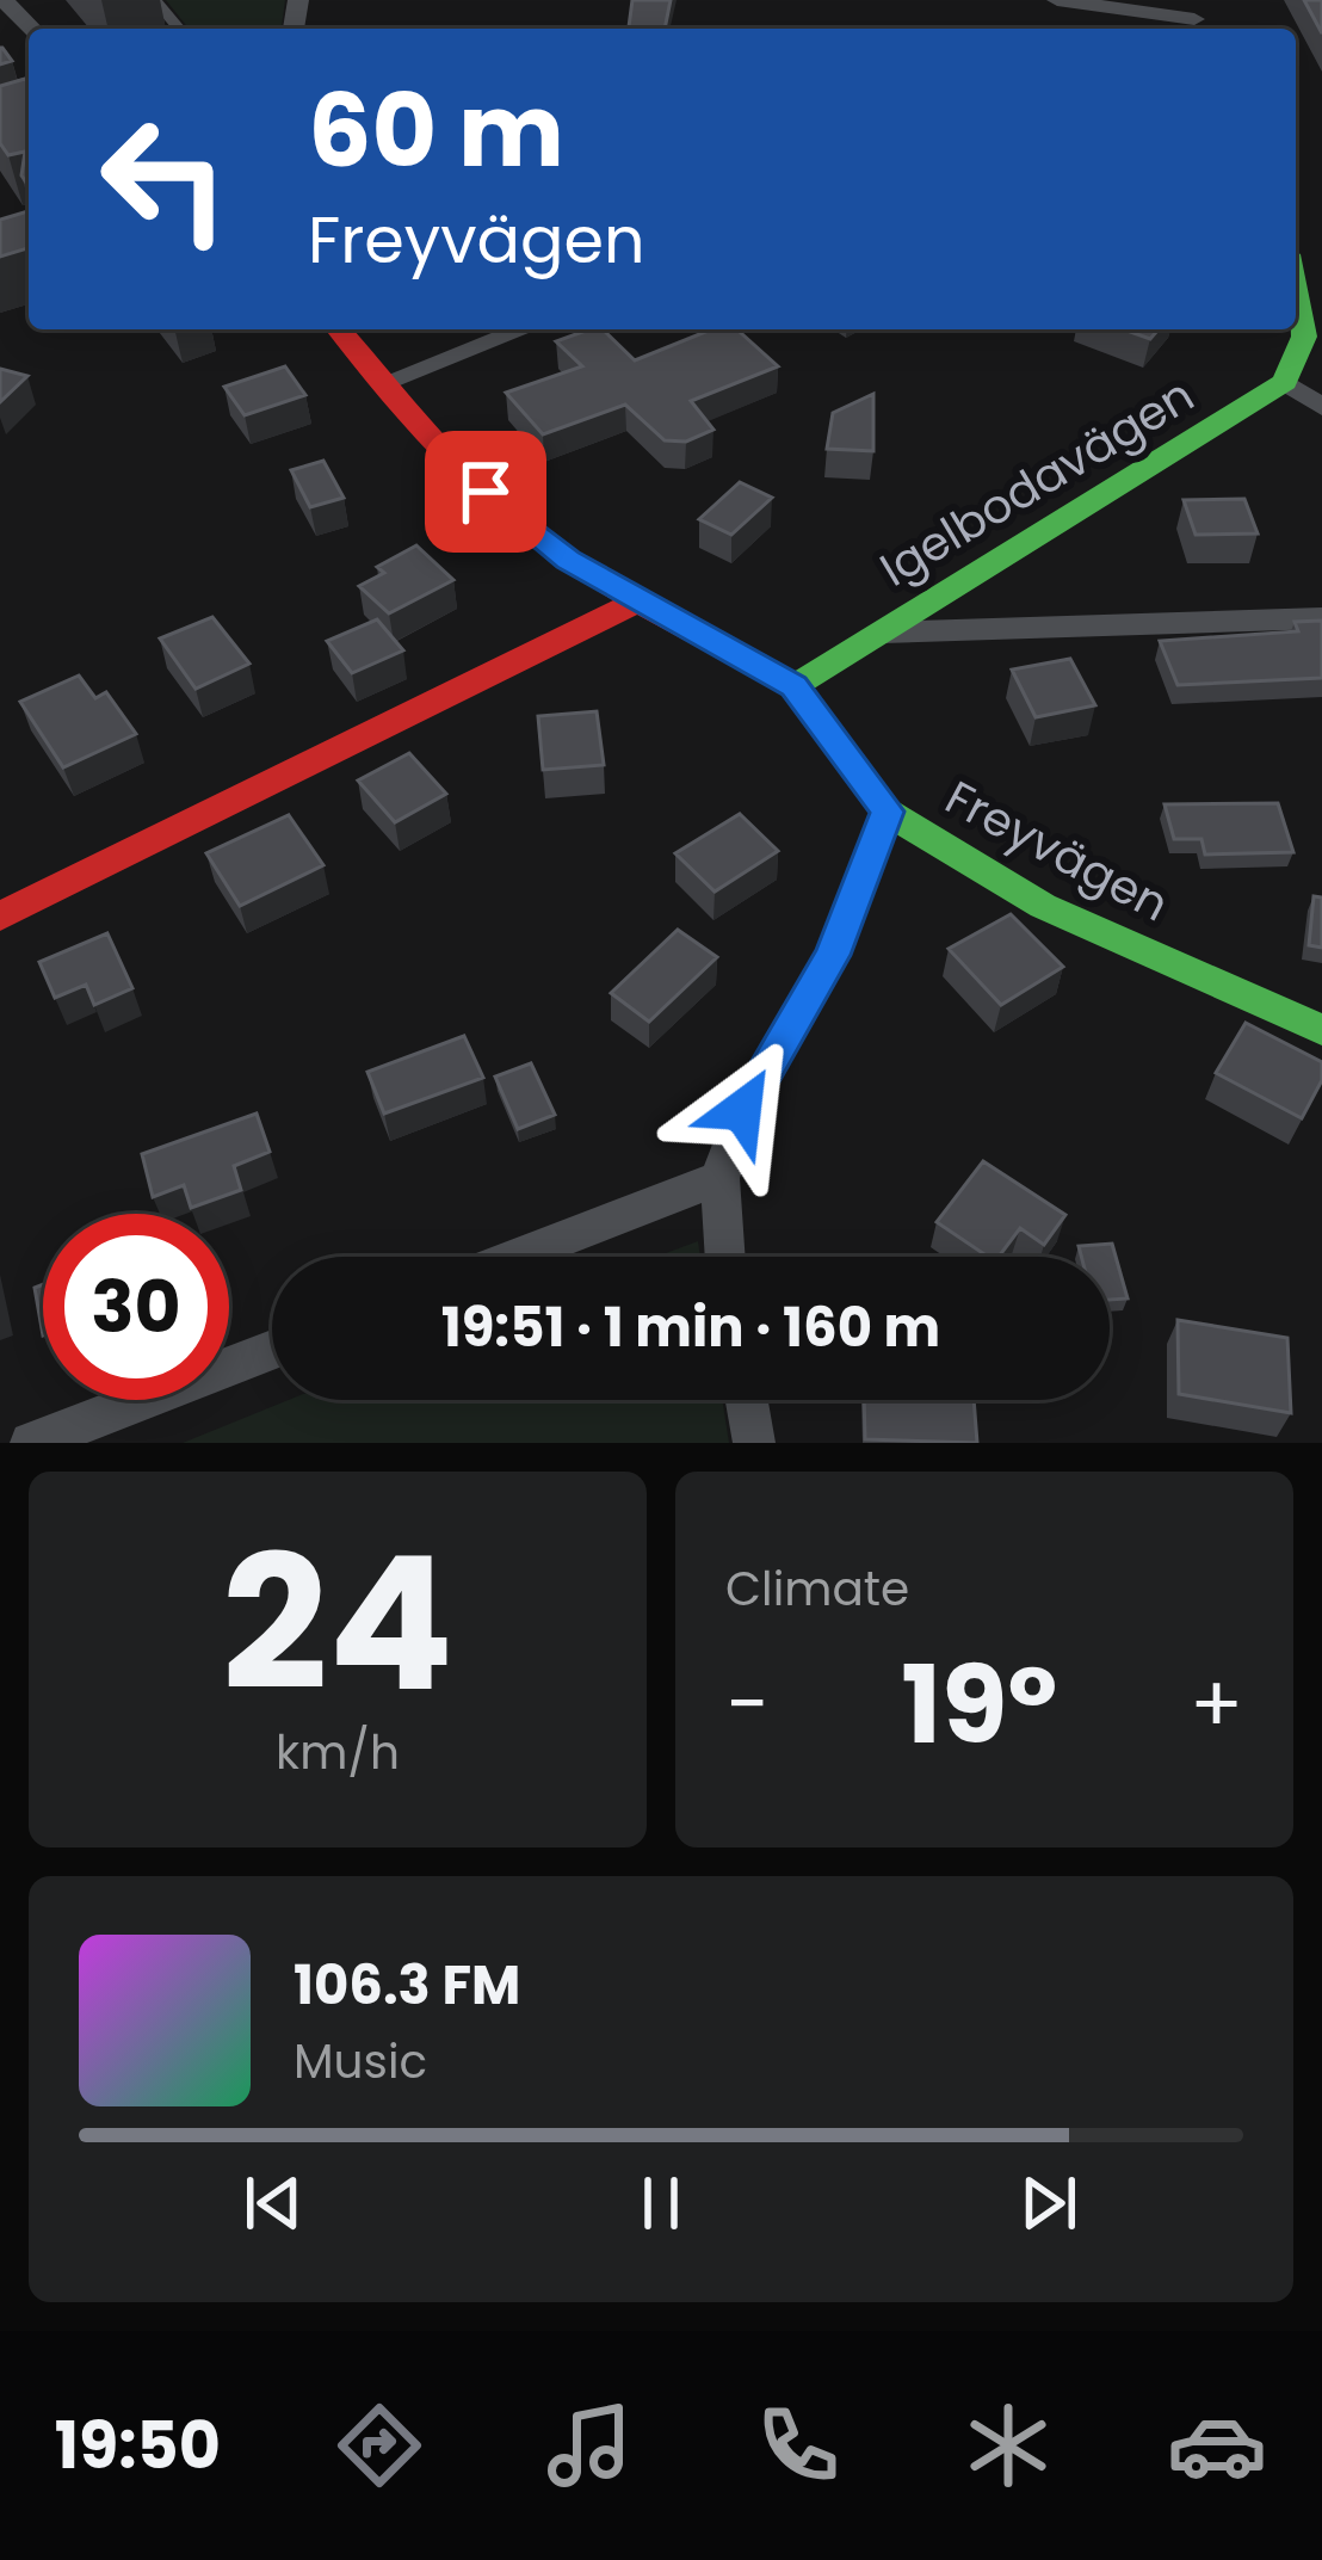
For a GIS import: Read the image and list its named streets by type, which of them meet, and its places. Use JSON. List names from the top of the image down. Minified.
{"streets":{"street":["Igelbodavägen","Freyvägen"]},"crossings":[["Igelbodavägen","Freyvägen"]],"page":{"turn":["60 m","Freyvägen"],"limit":"30","trip":"19:51 · 1 min · 160 m","tile":[["24","km/h"],"Climate"],"heat":["−","19°","+"],"song":["106.3 FM","Music"],"tabs":"19:50"}}
